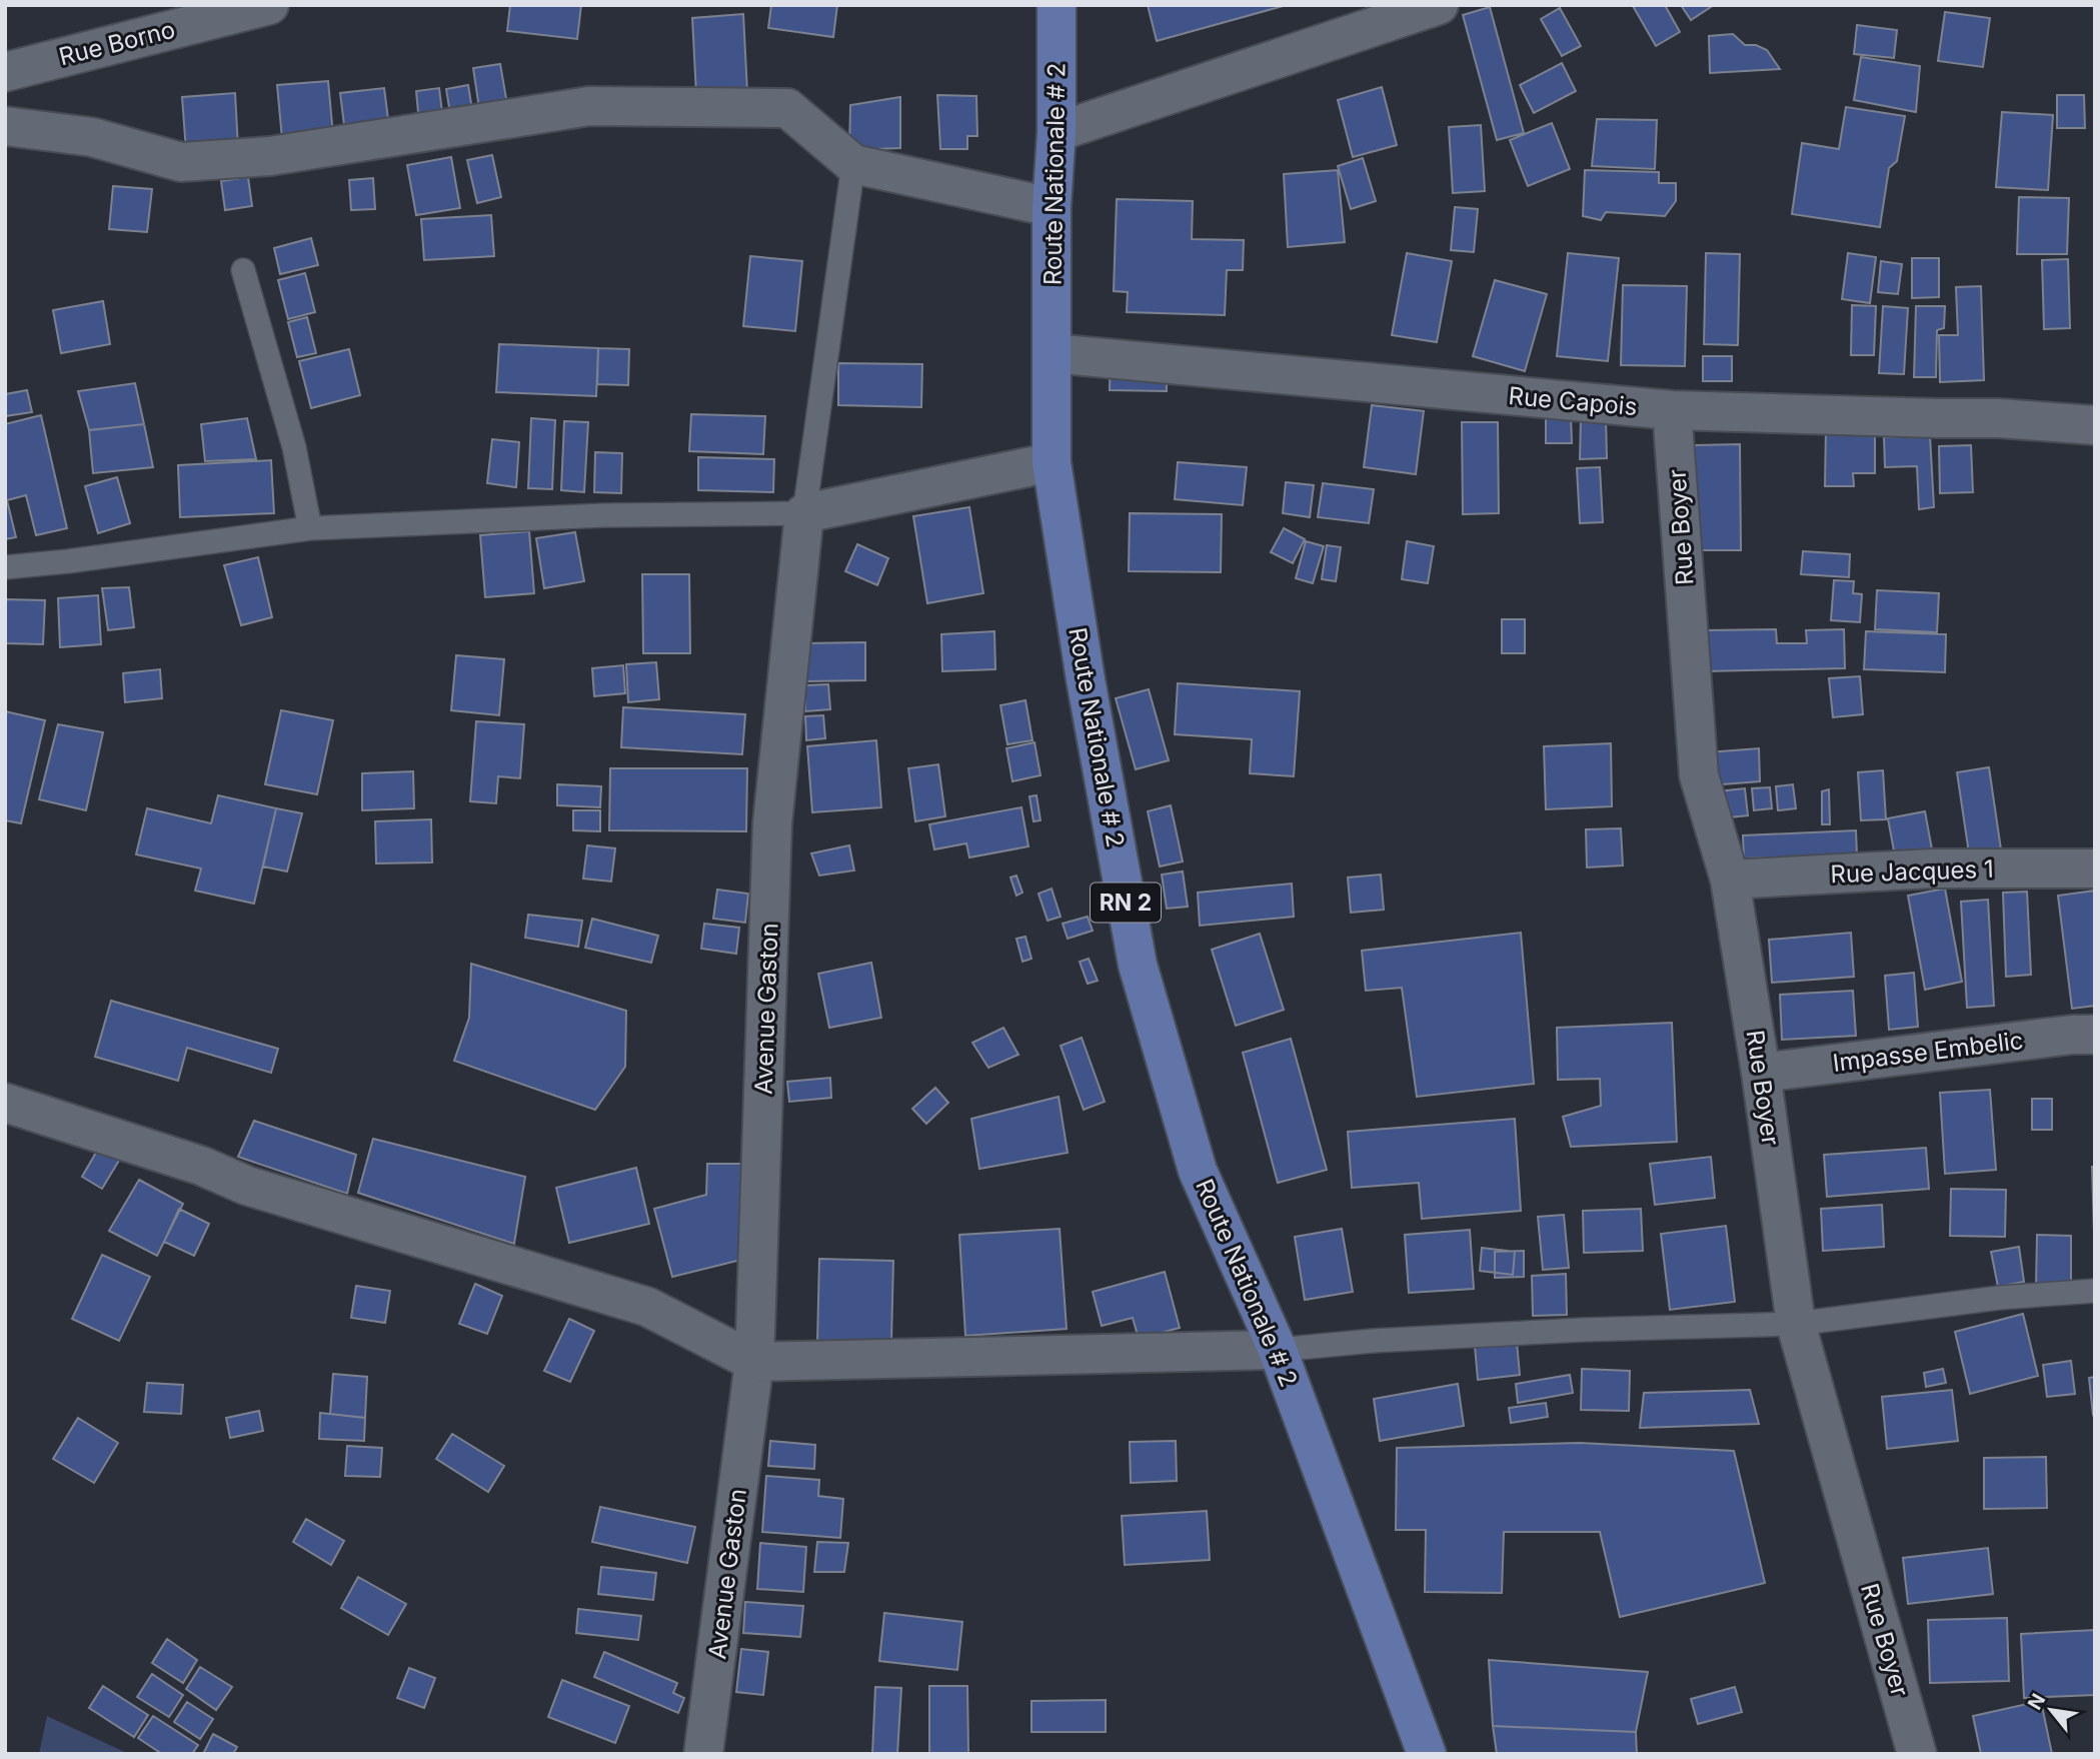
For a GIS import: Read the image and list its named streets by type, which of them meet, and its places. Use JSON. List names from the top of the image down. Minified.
{"streets":{"main road":["Route Nationale # 2","RN 2"],"street":["Rue Borno","Rue Capois","Rue Boyer","Rue Jacques 1","Avenue Gaston","Impasse Embelic"]},"crossings":[["Route Nationale # 2","Rue Capois"],["Rue Capois","Rue Boyer"],["Rue Boyer","Rue Jacques 1"],["Rue Boyer","Impasse Embelic"]],"north":"top left"}
